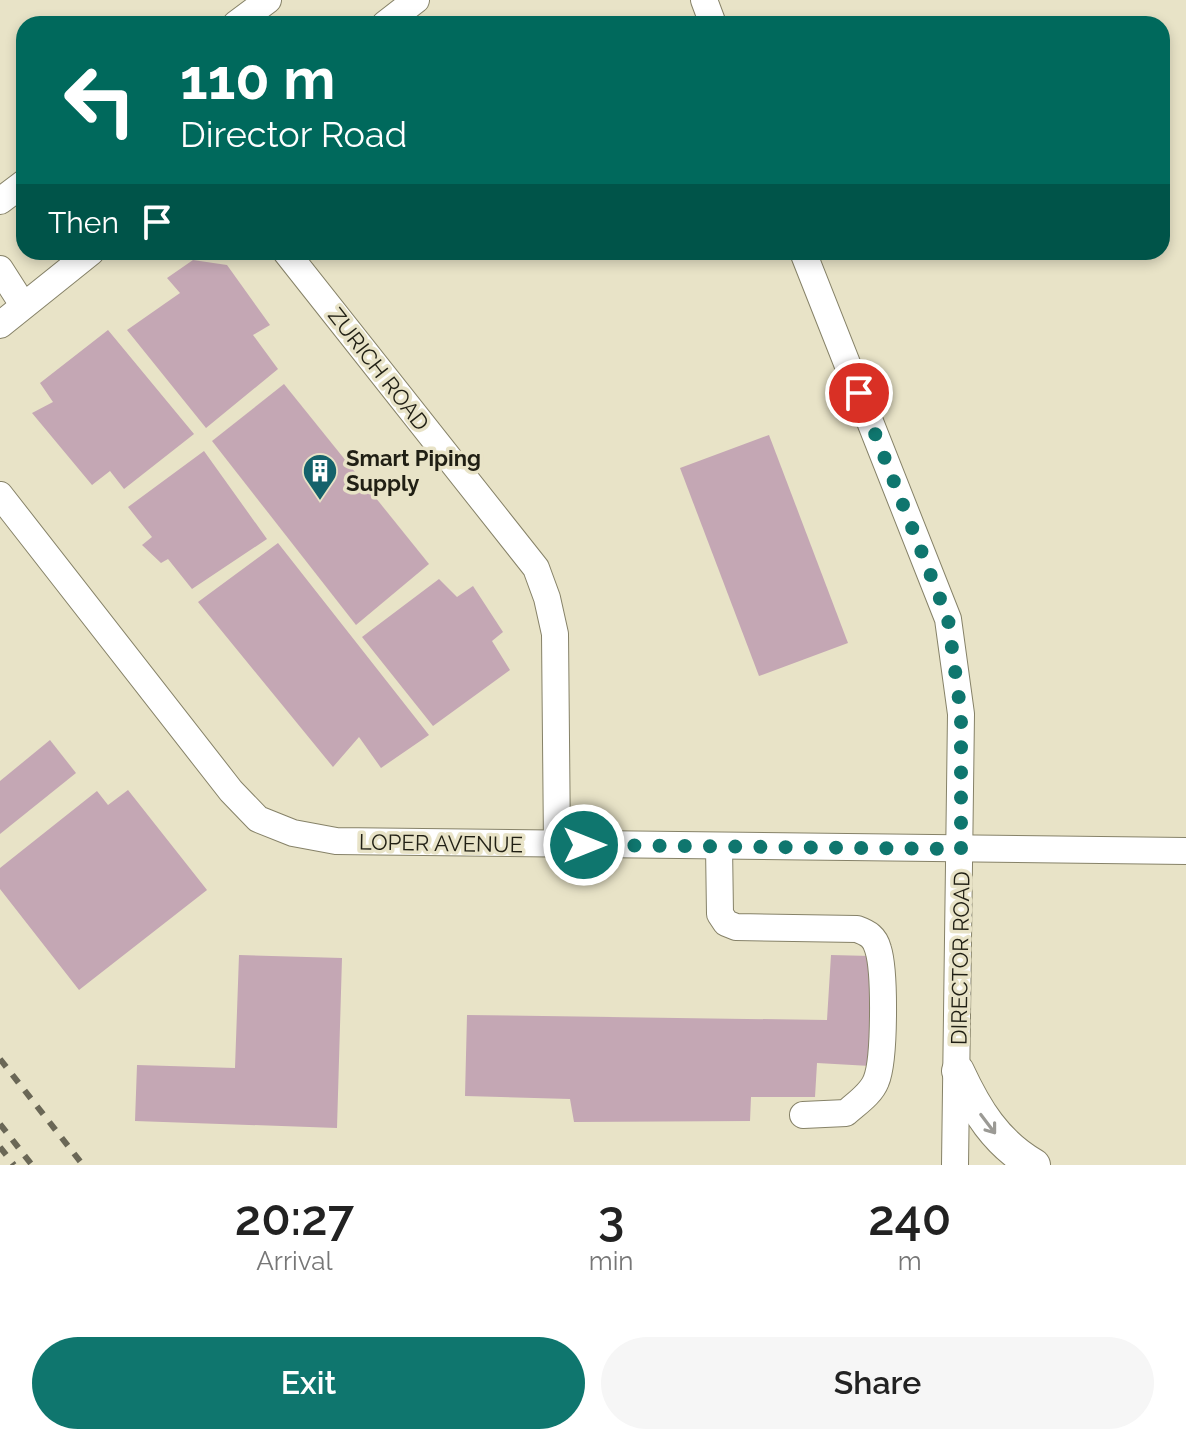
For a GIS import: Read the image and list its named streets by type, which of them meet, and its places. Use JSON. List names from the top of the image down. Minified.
{"streets":{"street":["ZURICH ROAD","LOPER AVENUE","DIRECTOR ROAD"]},"crossings":[["ZURICH ROAD","LOPER AVENUE"],["LOPER AVENUE","DIRECTOR ROAD"]],"places":{"building":["Smart Piping Supply"]},"page":{"turn":["110 m","Director Road"],"then":"Then","eta":["20:27","Arrival","3","min","240","m"],"buttons":["Exit","Share"]}}
